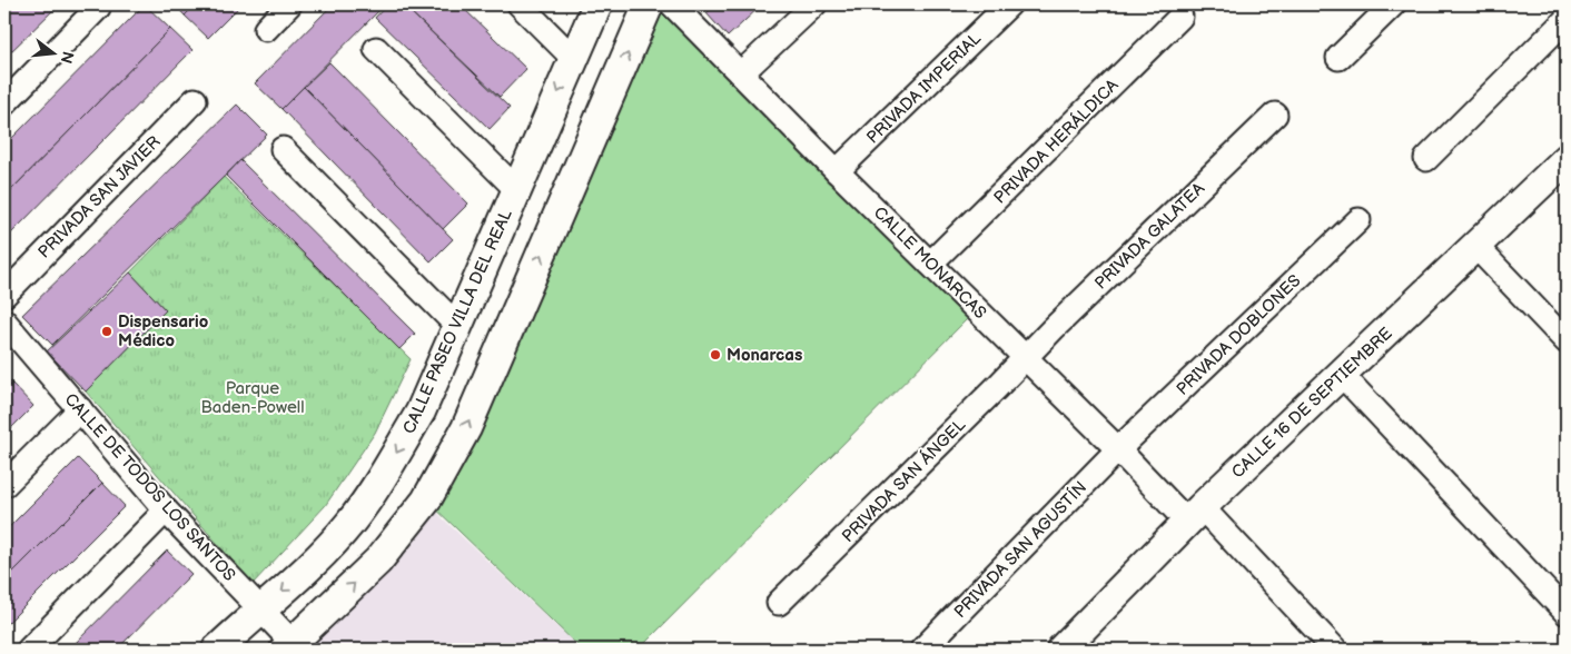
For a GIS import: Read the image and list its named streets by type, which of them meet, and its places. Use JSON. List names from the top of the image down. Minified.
{"streets":{"street":["PRIVADA IMPERIAL","PRIVADA HERÁLDICA","PRIVADA SAN JAVIER","PRIVADA GALATEA","CALLE MONARCAS","CALLE PASEO VILLA DEL REAL","PRIVADA DOBLONES","CALLE 16 DE SEPTIEMBRE","PRIVADA SAN ÁNGEL","CALLE DE TODOS LOS SANTOS","PRIVADA SAN AGUSTÍN"]},"crossings":[["PRIVADA IMPERIAL","CALLE MONARCAS"],["PRIVADA HERÁLDICA","CALLE MONARCAS"],["PRIVADA GALATEA","CALLE MONARCAS"],["PRIVADA GALATEA","PRIVADA SAN ÁNGEL"],["CALLE MONARCAS","PRIVADA DOBLONES"],["CALLE MONARCAS","CALLE 16 DE SEPTIEMBRE"],["CALLE MONARCAS","PRIVADA SAN ÁNGEL"],["CALLE MONARCAS","PRIVADA SAN AGUSTÍN"],["CALLE PASEO VILLA DEL REAL","CALLE DE TODOS LOS SANTOS"],["PRIVADA DOBLONES","PRIVADA SAN AGUSTÍN"]],"parks":["Parque Baden-Powell"],"places":["Dispensario Médico","Monarcas"],"north":"right"}
